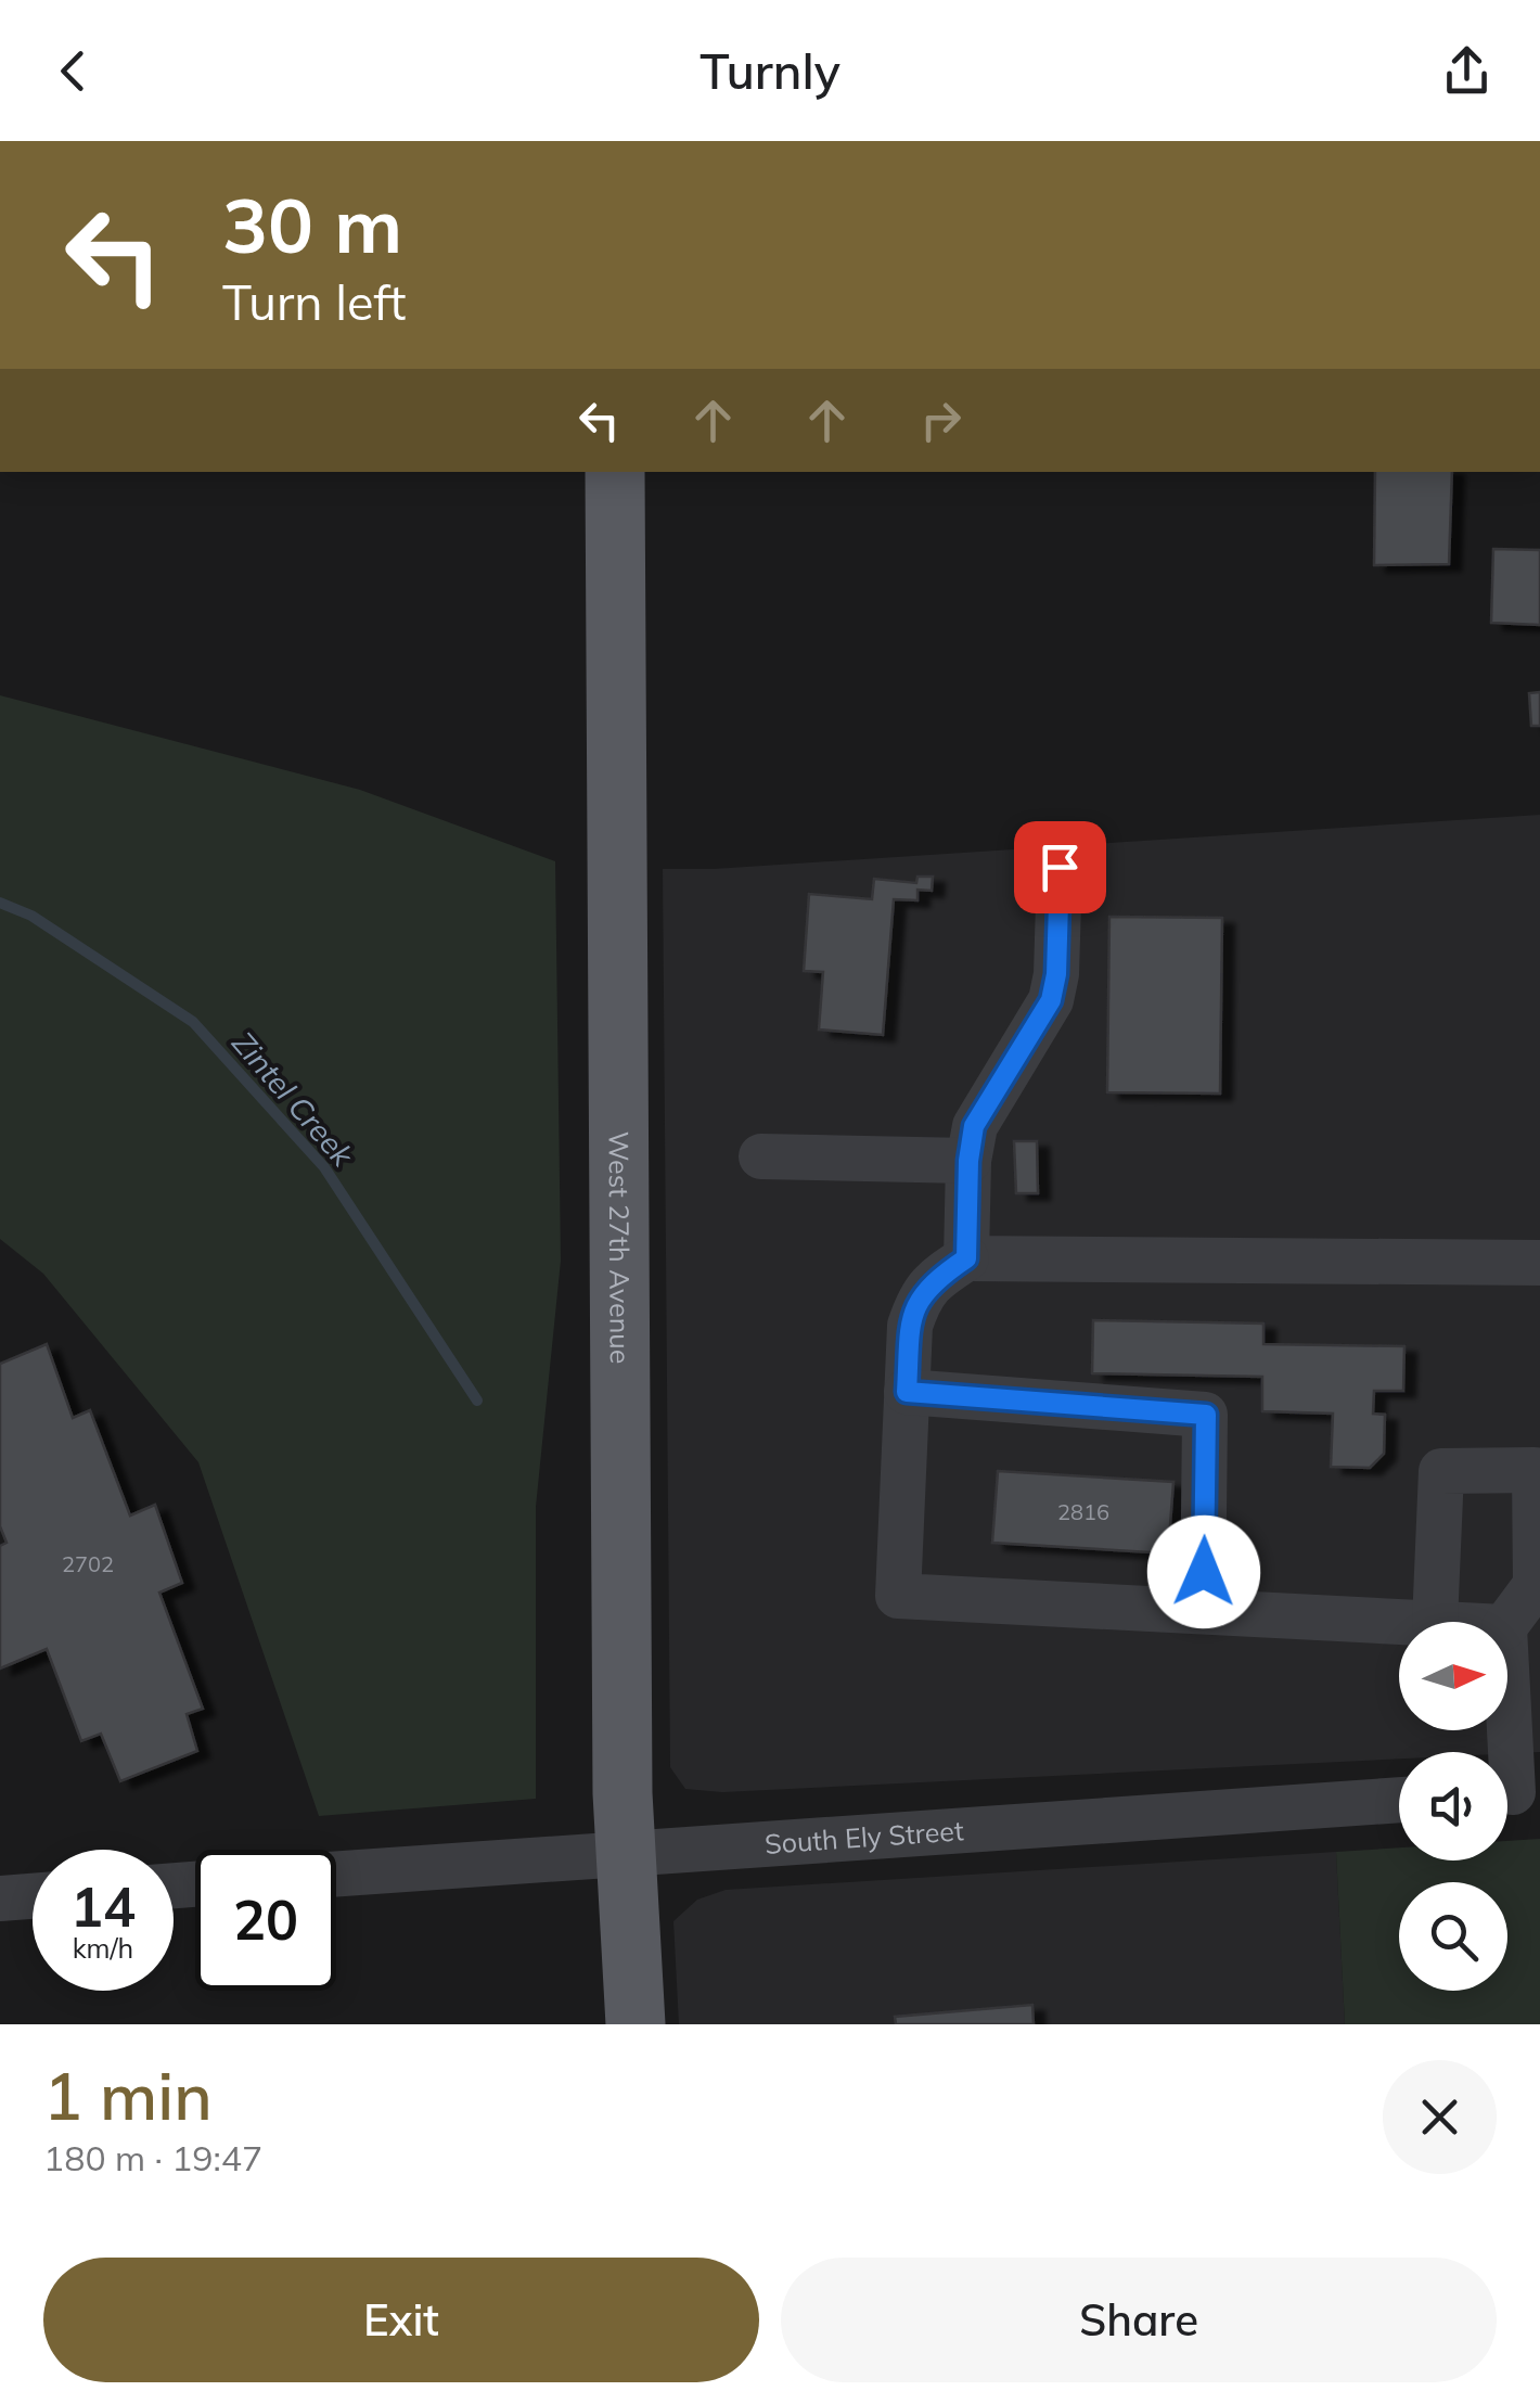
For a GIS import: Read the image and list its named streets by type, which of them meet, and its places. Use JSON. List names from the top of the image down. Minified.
{"streets":{"main road":["West 27th Avenue"],"street":["South Ely Street"]},"crossings":[["West 27th Avenue","South Ely Street"]],"water":["Zintel Creek"],"house_numbers":["2816","2702"],"north":"right","page":{"header":"Turnly","turn":["30 m","Turn left"],"speed":"14 km/h","limit":"20","heading":["1 min","180 m · 19:47"],"buttons":["Exit","Share"]}}
